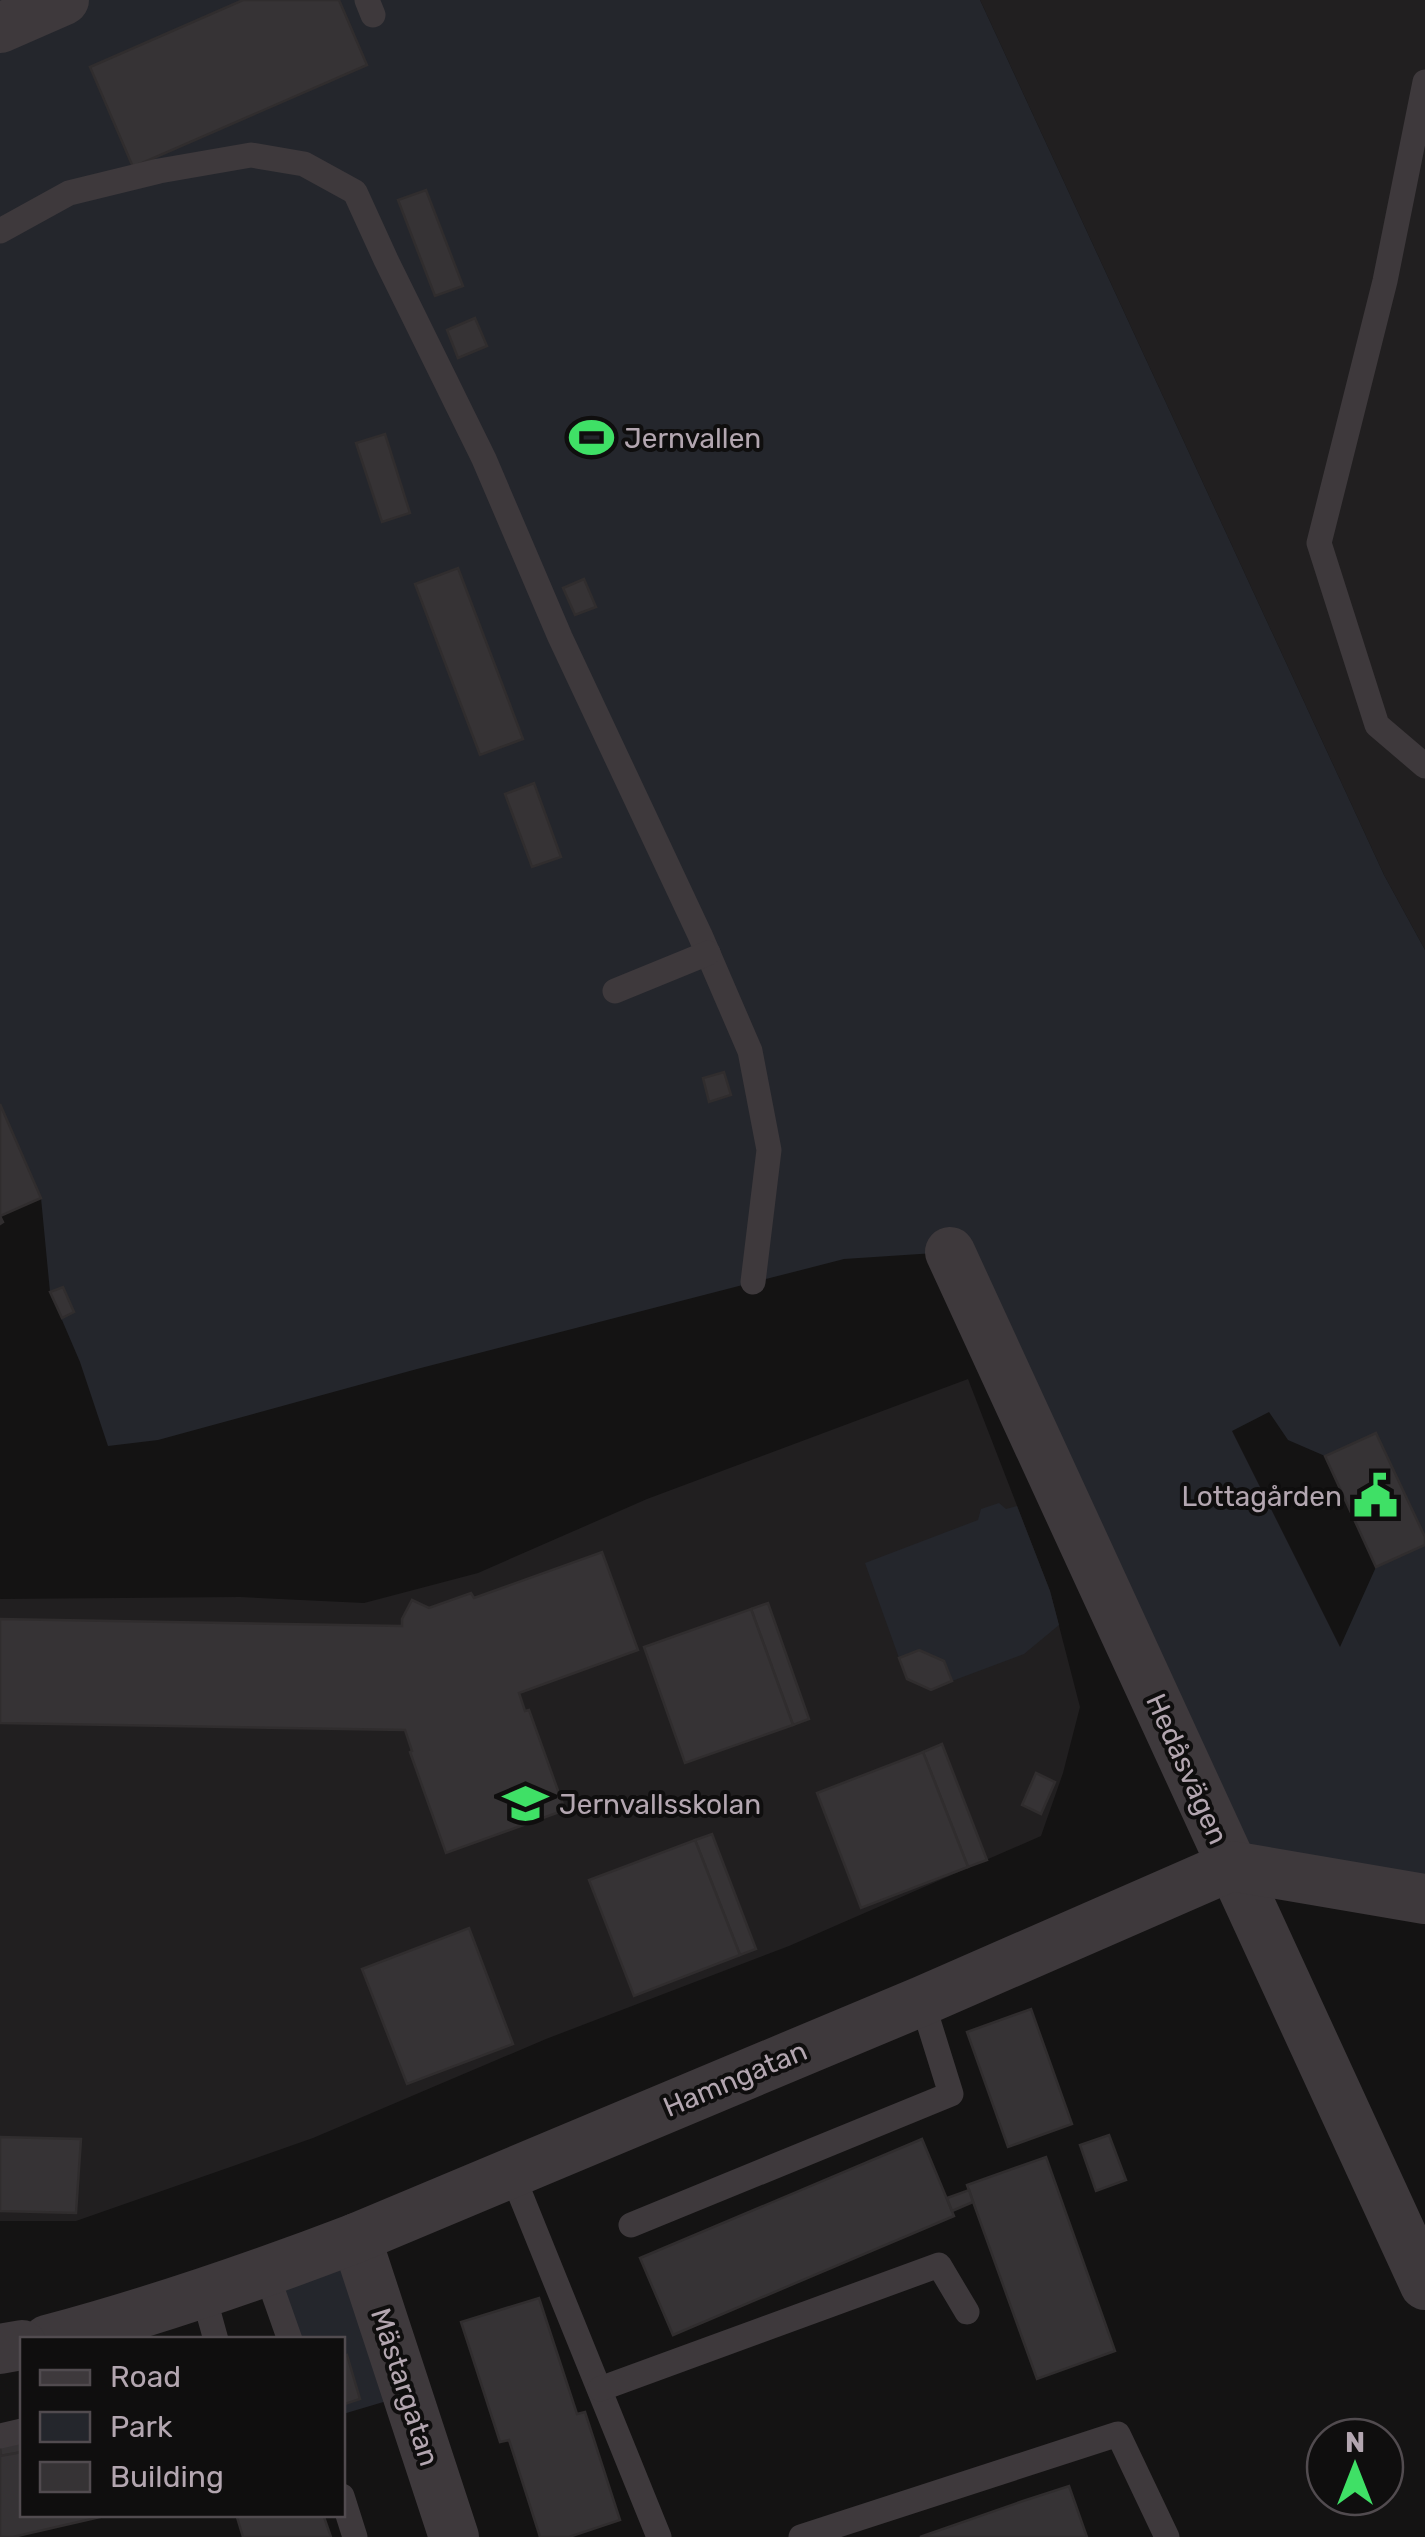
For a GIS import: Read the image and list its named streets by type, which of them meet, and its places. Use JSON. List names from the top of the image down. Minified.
{"streets":{"street":["Hedåsvägen","Hamngatan","Mästargatan"]},"crossings":[["Hedåsvägen","Hamngatan"],["Hamngatan","Mästargatan"]],"places":{"sports":["Jernvallen"],"public building":["Lottagården"],"school or university":["Jernvallsskolan"]},"legend":["Road","Park","Building"],"north":"top"}
